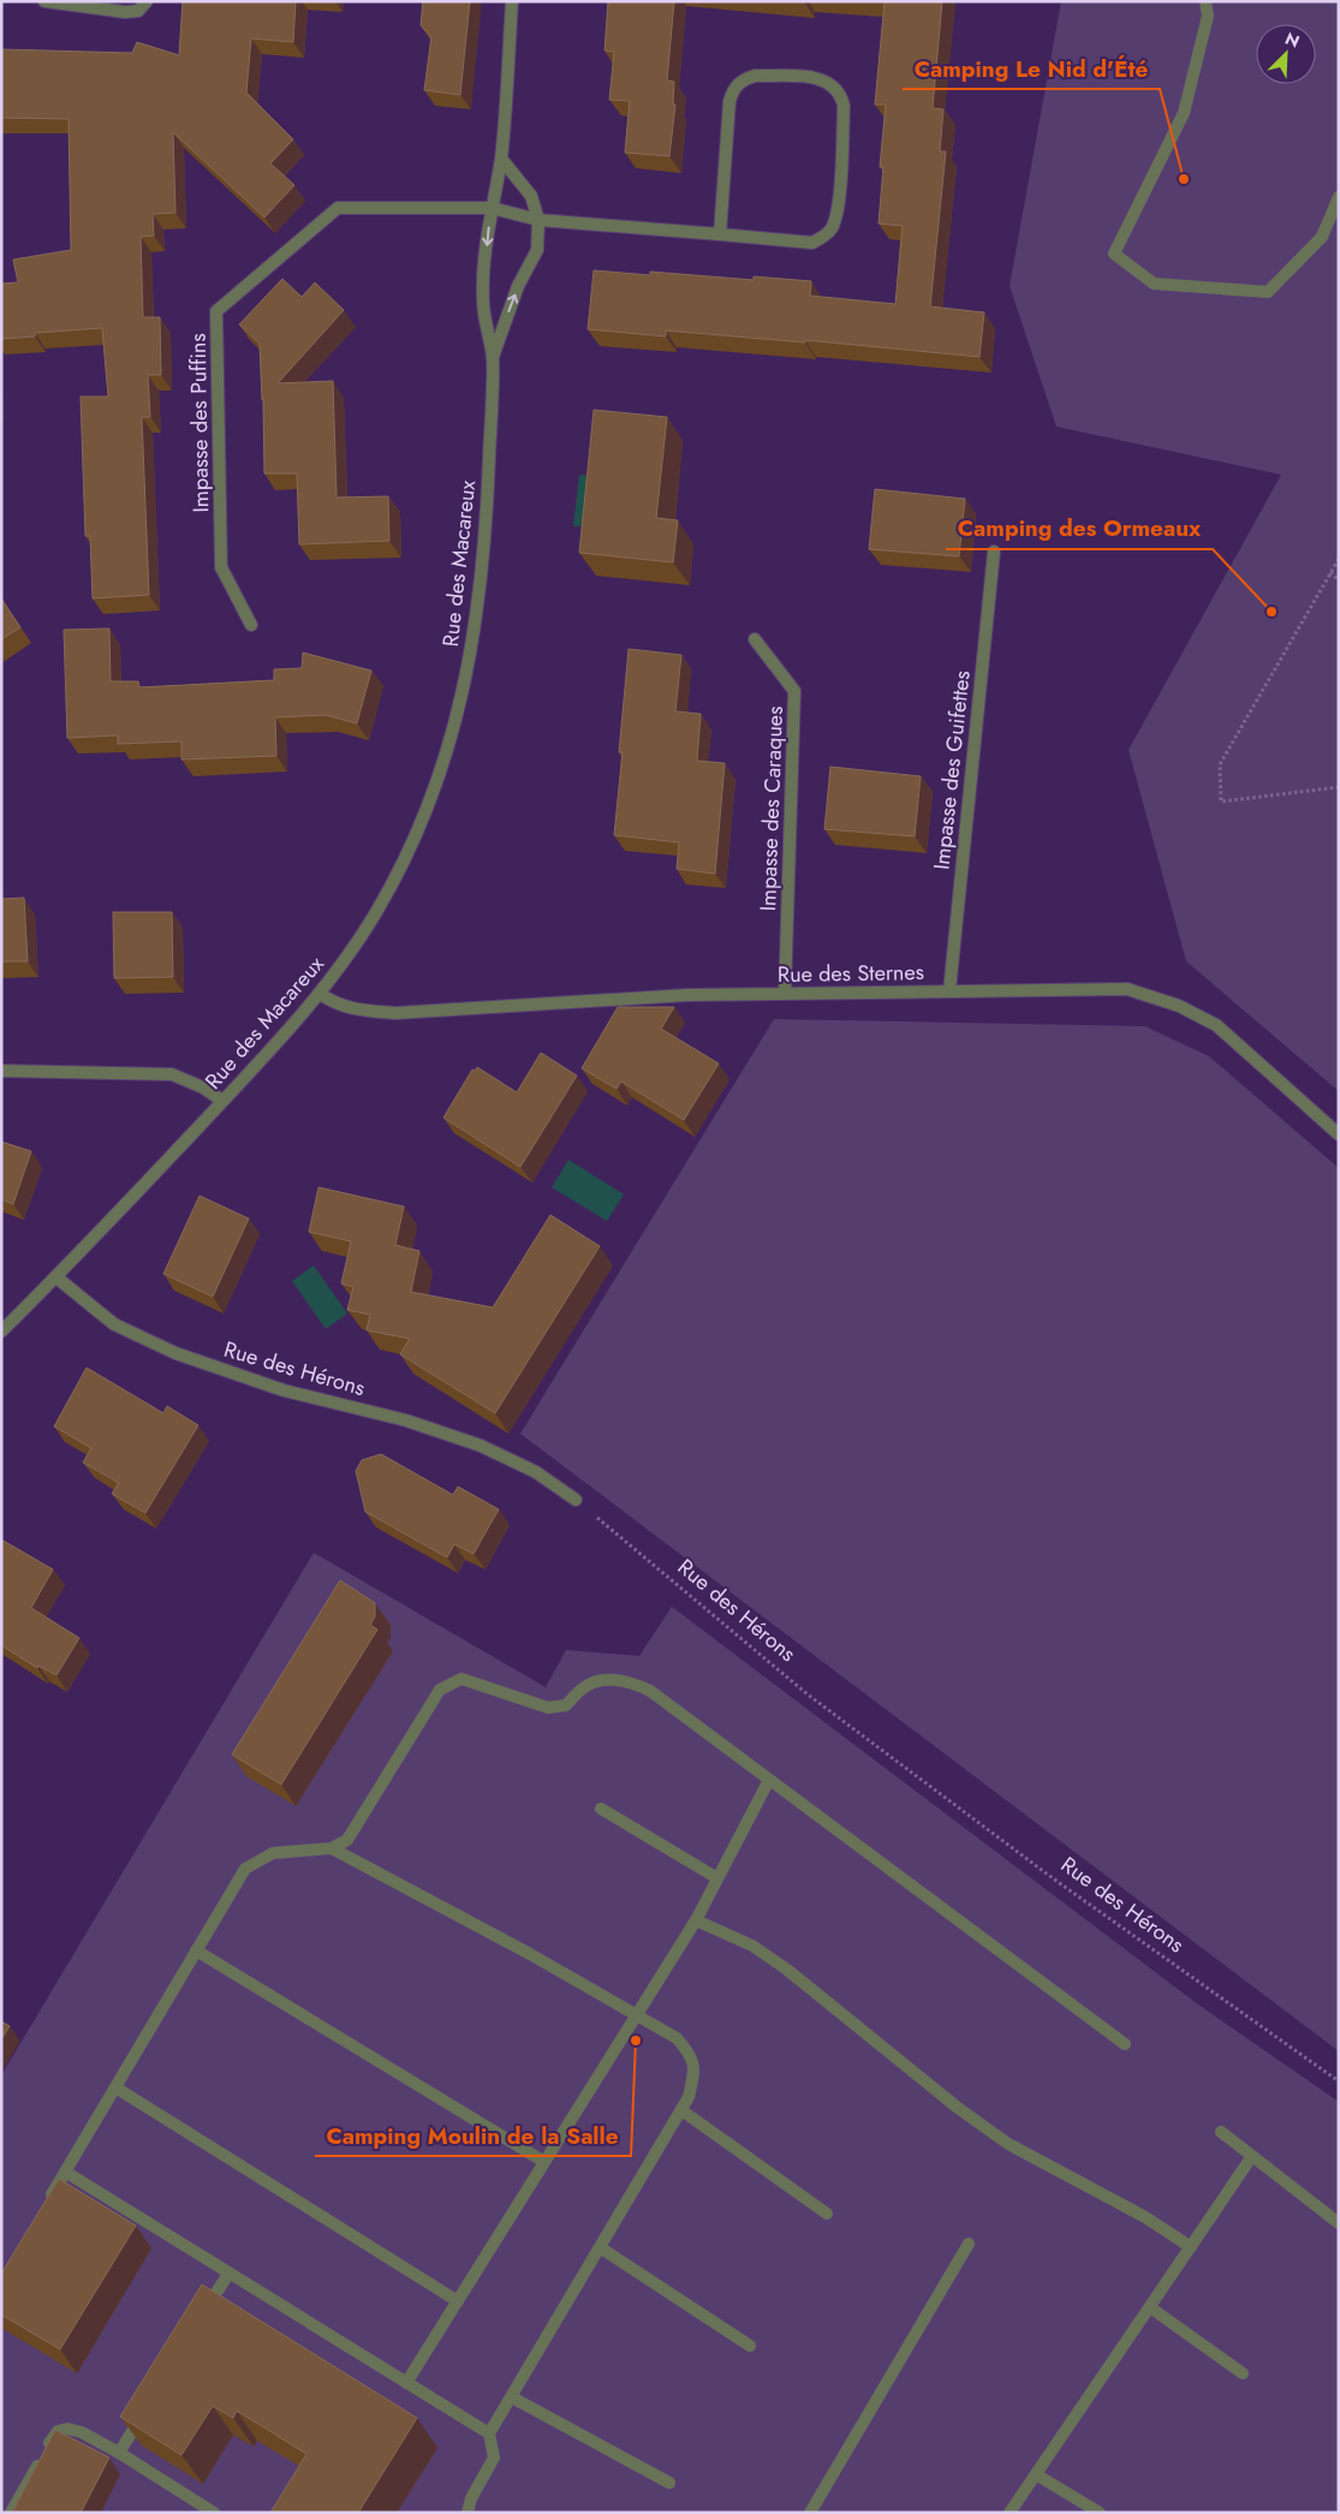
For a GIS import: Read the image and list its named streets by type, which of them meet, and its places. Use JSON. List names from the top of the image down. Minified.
{"streets":{"street":["Impasse des Puffins","Rue des Macareux","Impasse des Guifettes","Impasse des Caraques","Rue des Sternes","Rue des Hérons"]},"crossings":[["Impasse des Puffins","Rue des Macareux"],["Rue des Macareux","Rue des Sternes"],["Rue des Macareux","Rue des Hérons"],["Impasse des Guifettes","Rue des Sternes"],["Impasse des Caraques","Rue des Sternes"]],"places":["Camping Le Nid d'Été","Camping des Ormeaux","Camping Moulin de la Salle"],"north":"top right"}
